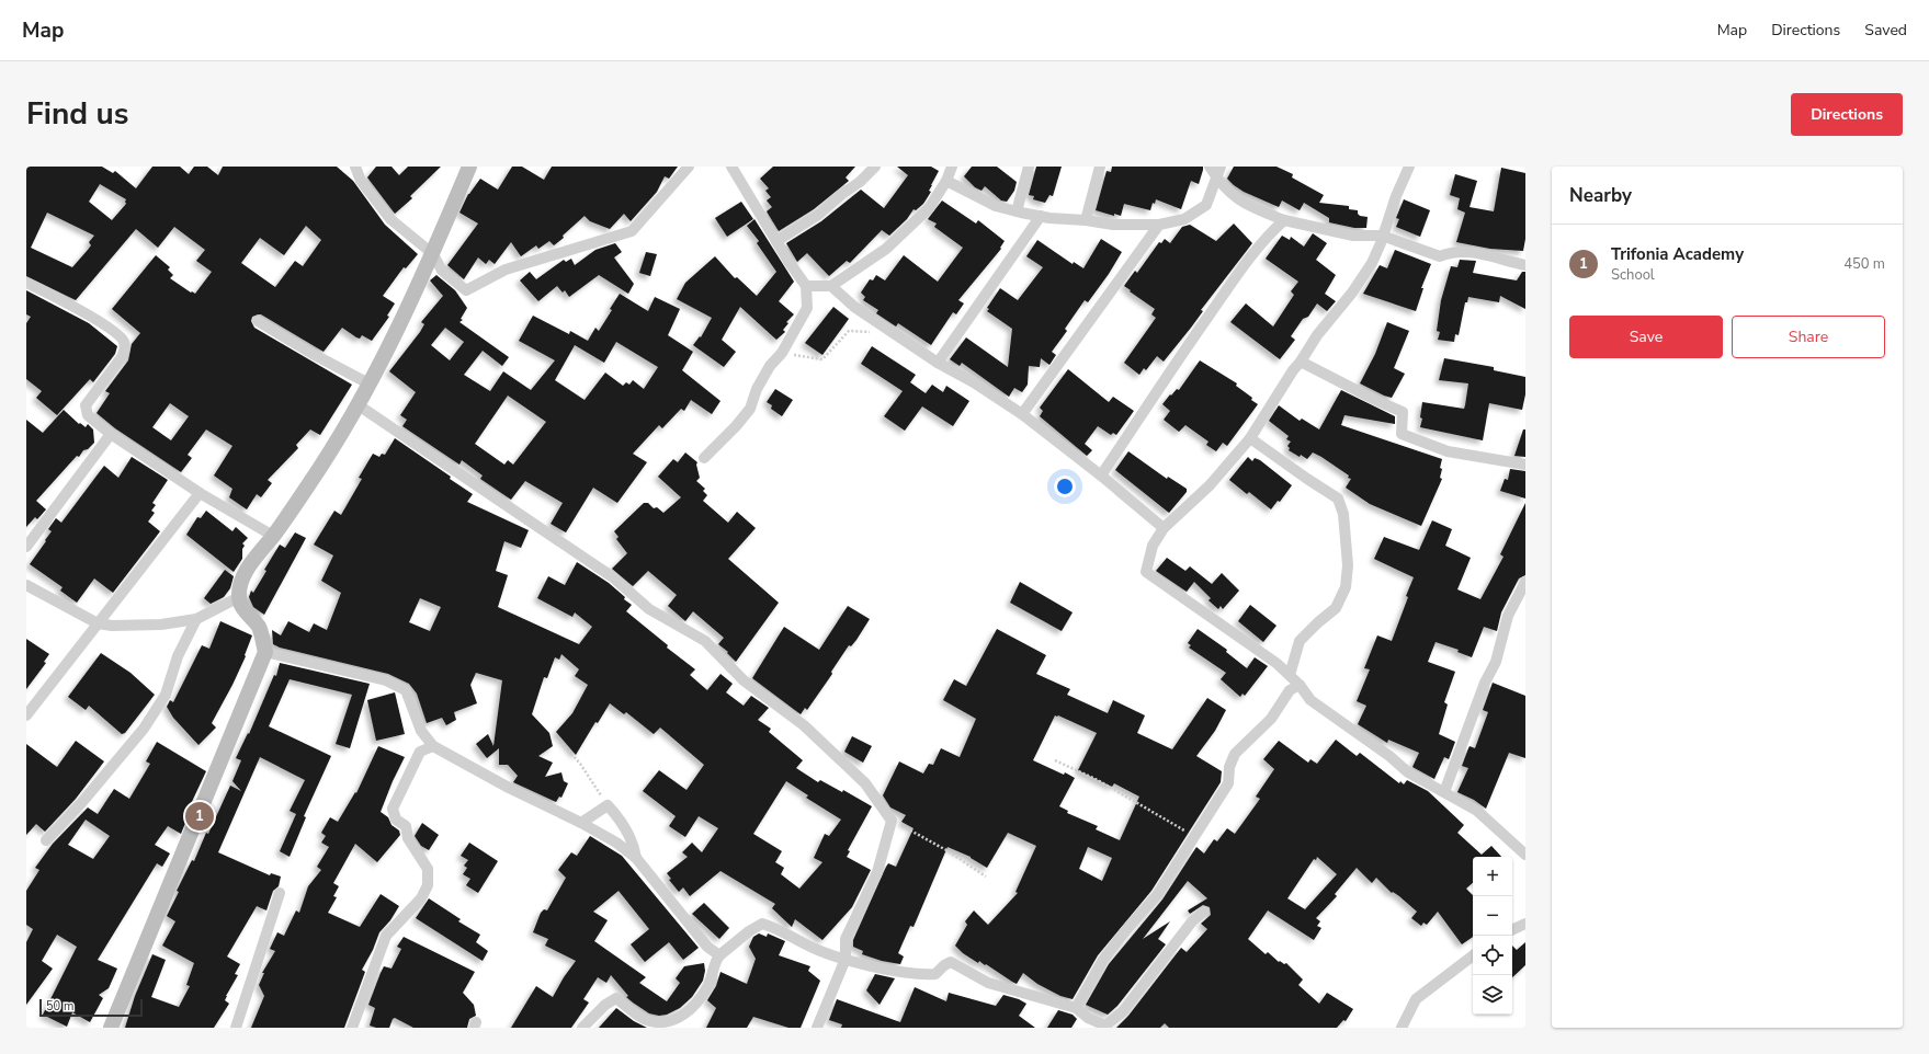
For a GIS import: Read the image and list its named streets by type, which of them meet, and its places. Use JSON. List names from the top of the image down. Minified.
{"scale_bar":"50 m","page":{"header":"Map","nav":["Map","Directions","Saved"],"title":"Find us","buttons":["Directions",["Save","Share"]],"heading":"Nearby","list":[{"mark":"1","name":"Trifonia Academy","note":"School","value":"450 m"}],"pins":"1","map_buttons":["+","−"],"scale":"50 m"}}
